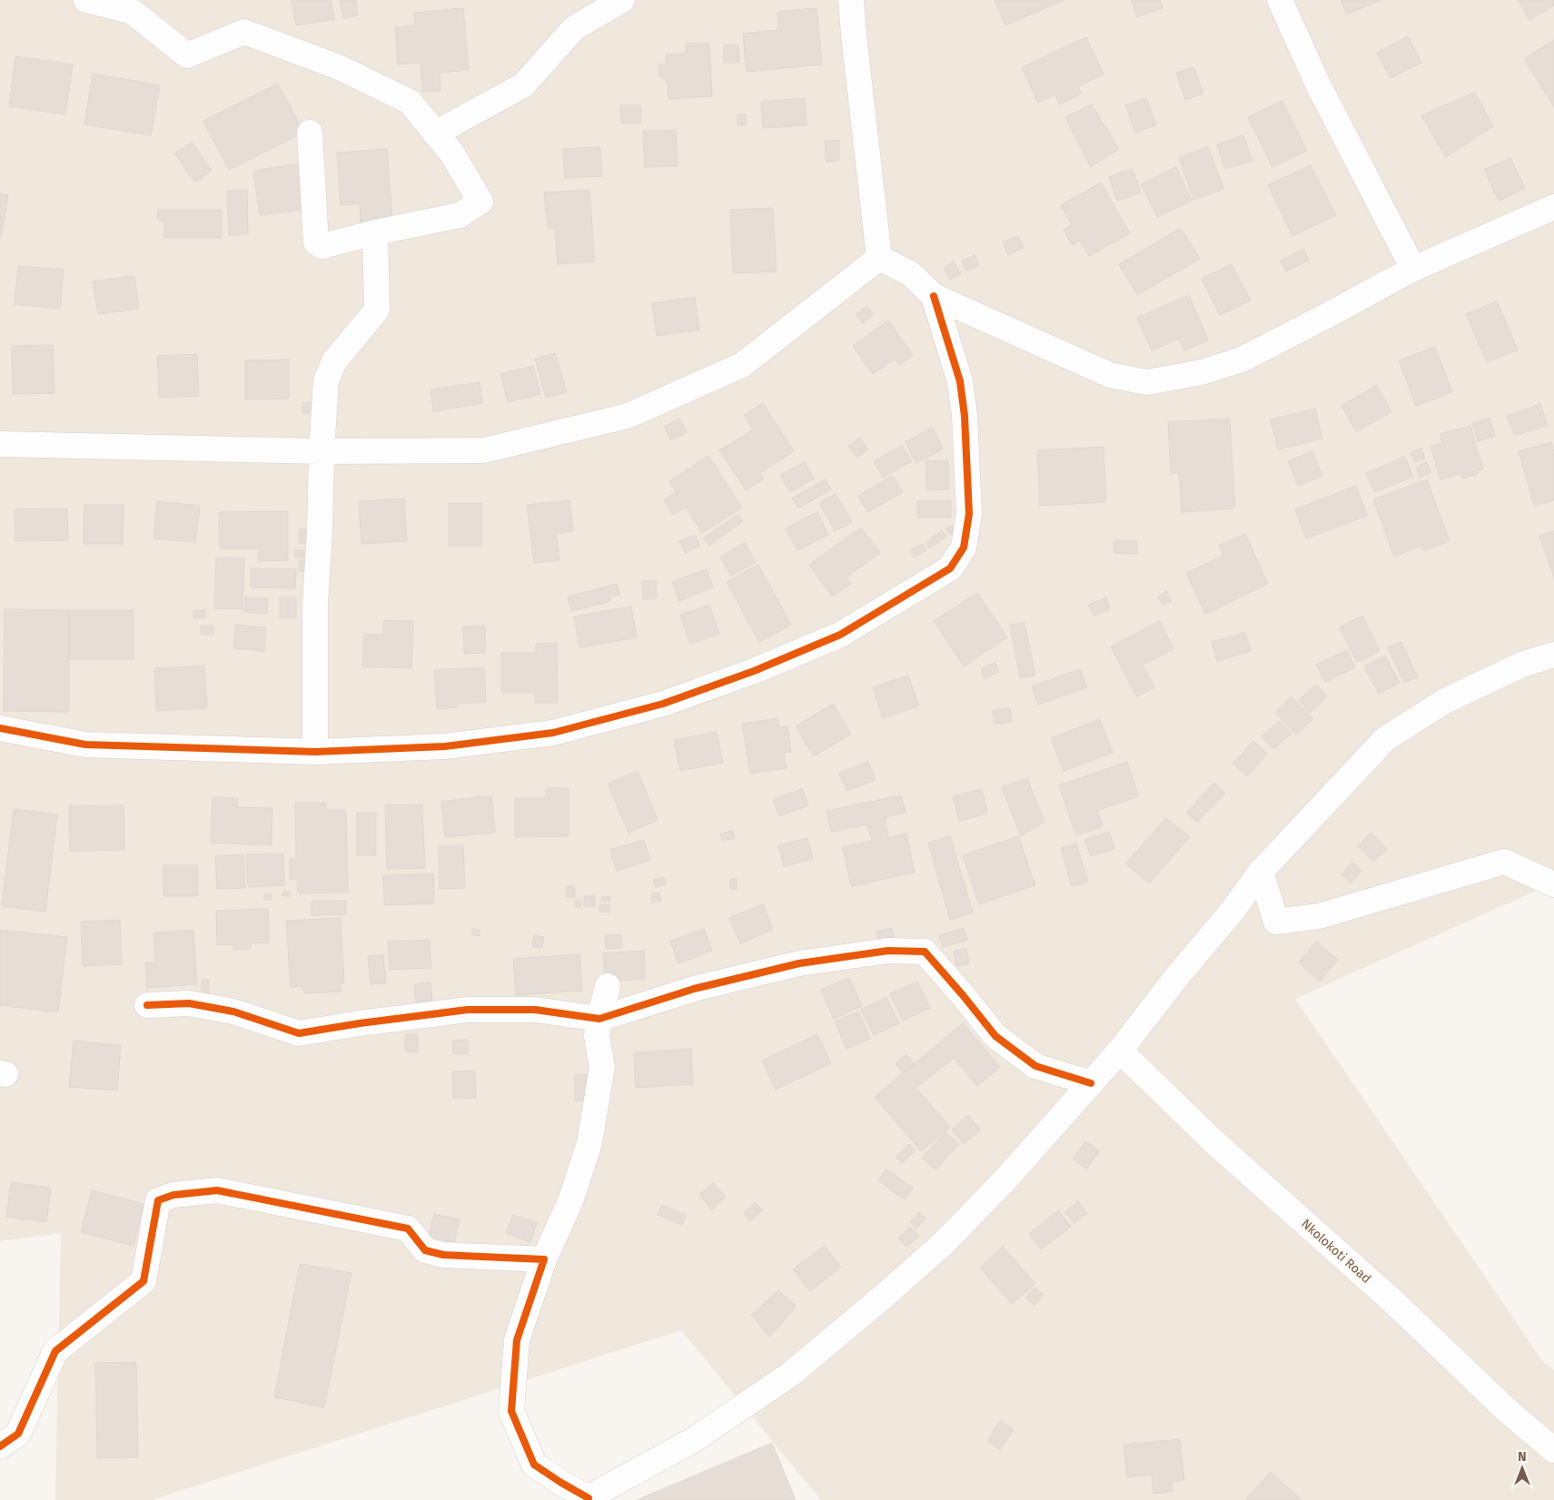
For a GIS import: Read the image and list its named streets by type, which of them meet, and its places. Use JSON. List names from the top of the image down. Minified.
{"streets":{"street":["Nkolokoti Road"]},"north":"top"}
